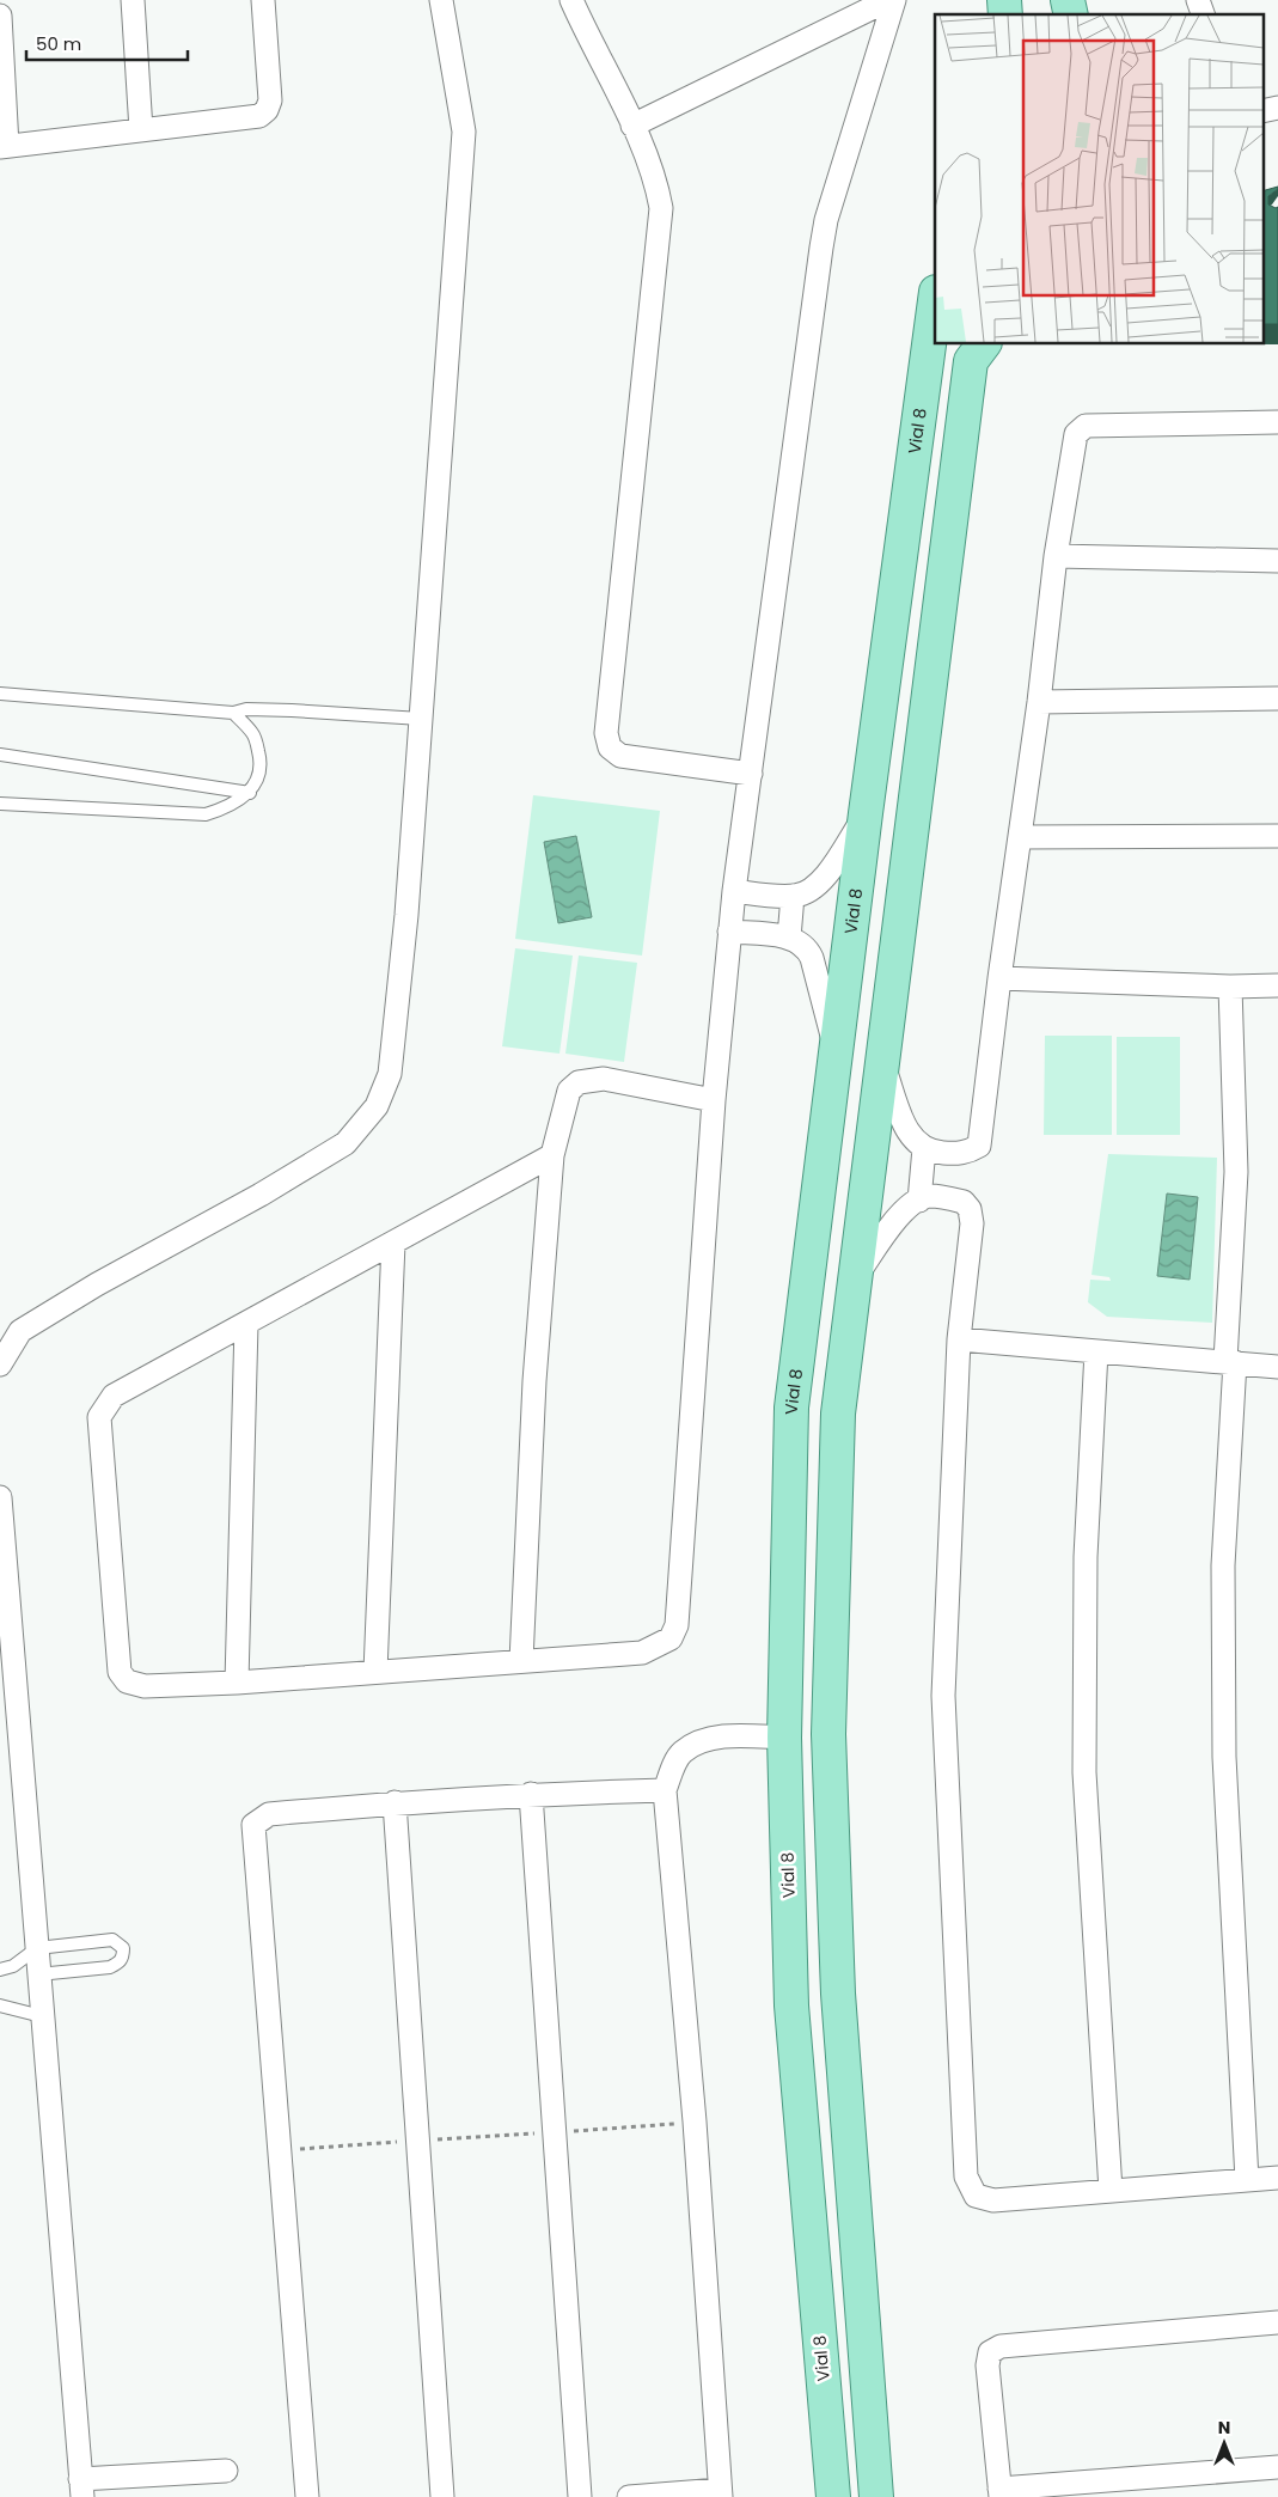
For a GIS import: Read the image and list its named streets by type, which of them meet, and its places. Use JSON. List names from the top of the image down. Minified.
{"streets":{"main road":["Vial 8"]},"scale_bar":"50 m","north":"top"}
